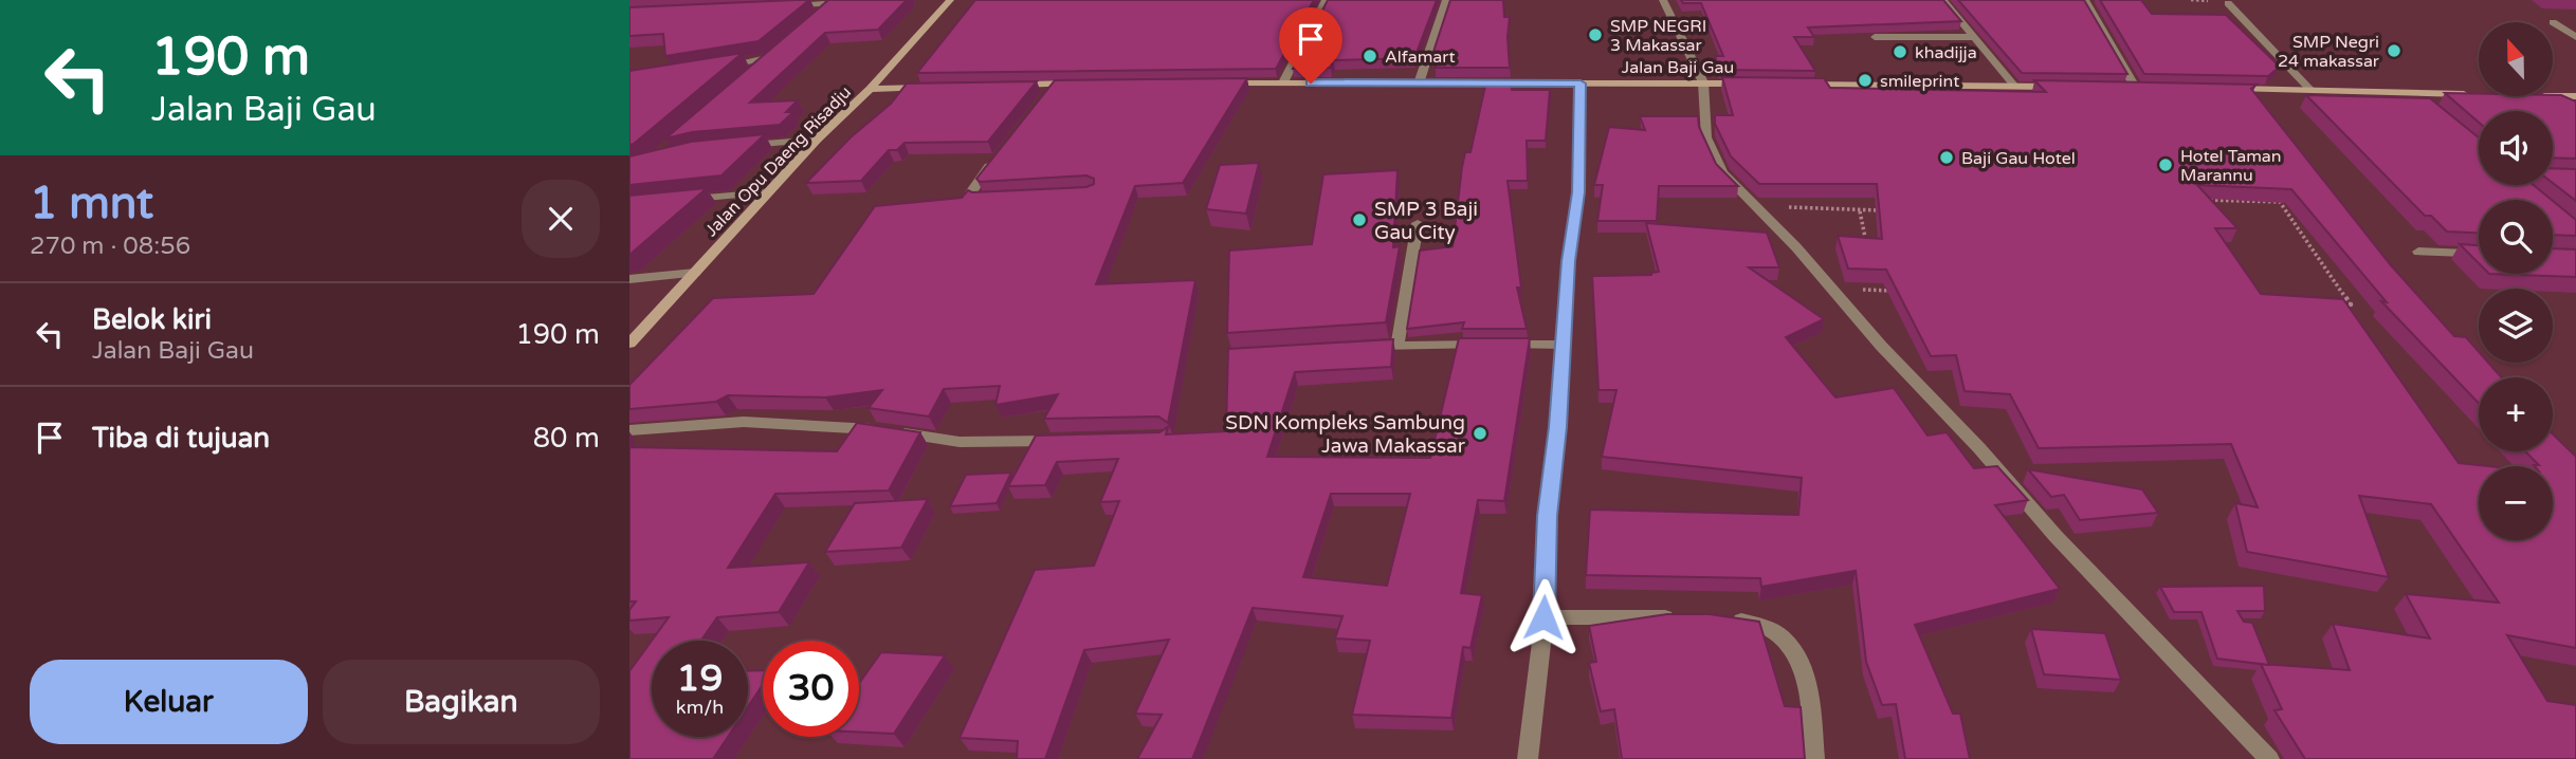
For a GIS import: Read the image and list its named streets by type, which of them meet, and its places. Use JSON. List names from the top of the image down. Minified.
{"streets":{"street":["Jalan Baji Gau","Jalan Opu Daeng Risadju"]},"places":["SMP NEGRI 3 Makassar","SMP Negri 24 makassar","khadijja","Alfamart","smileprint","Baji Gau Hotel","Hotel Taman Marannu","SMP 3 Baji Gau City","SDN Kompleks Sambung Jawa Makassar"],"north":"top","page":{"turn":["190 m","Jalan Baji Gau"],"map_buttons":["+","−"],"heading":["1 mnt","270 m · 08:56"],"list":[{"name":"Belok kiri","note":"Jalan Baji Gau","value":"190 m"},{"name":"Tiba di tujuan","value":"80 m"}],"speed":"19 km/h","limit":"30","buttons":["Keluar","Bagikan"]}}
